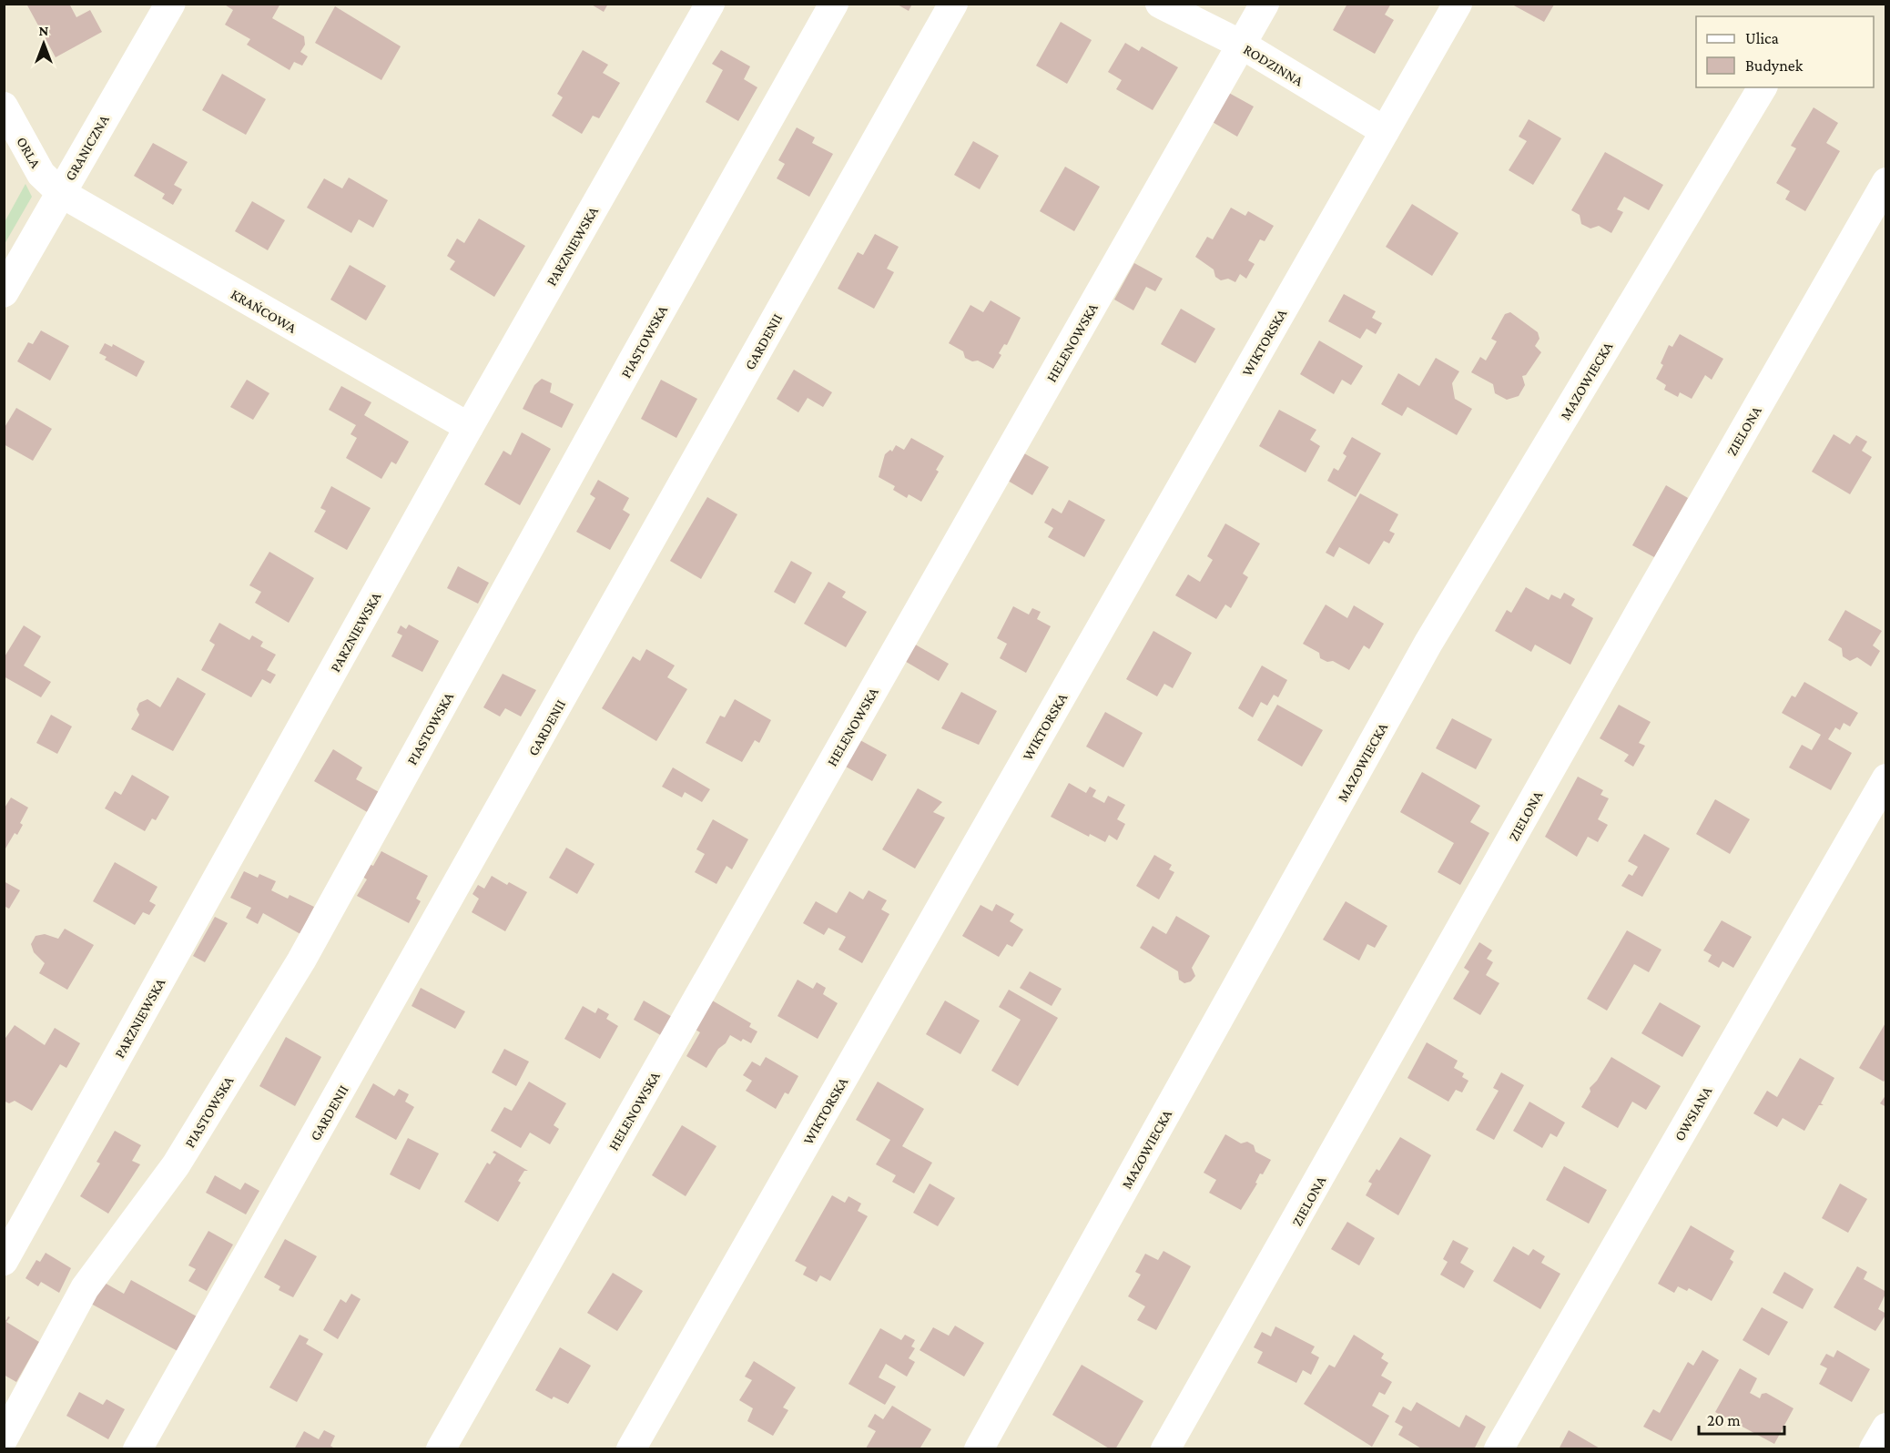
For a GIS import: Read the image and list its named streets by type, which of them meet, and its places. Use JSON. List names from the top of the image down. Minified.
{"streets":{"street":["RODZINNA","GRANICZNA","ORLA","PARZNIEWSKA","KRAŃCOWA","PIASTOWSKA","GARDENII","HELENOWSKA","WIKTORSKA","MAZOWIECKA","ZIELONA","OWSIANA"]},"crossings":[["RODZINNA","HELENOWSKA"],["RODZINNA","WIKTORSKA"],["GRANICZNA","ORLA"],["GRANICZNA","KRAŃCOWA"],["ORLA","KRAŃCOWA"],["PARZNIEWSKA","KRAŃCOWA"]],"legend":["Ulica","Budynek"],"scale_bar":"20 m","north":"top"}
